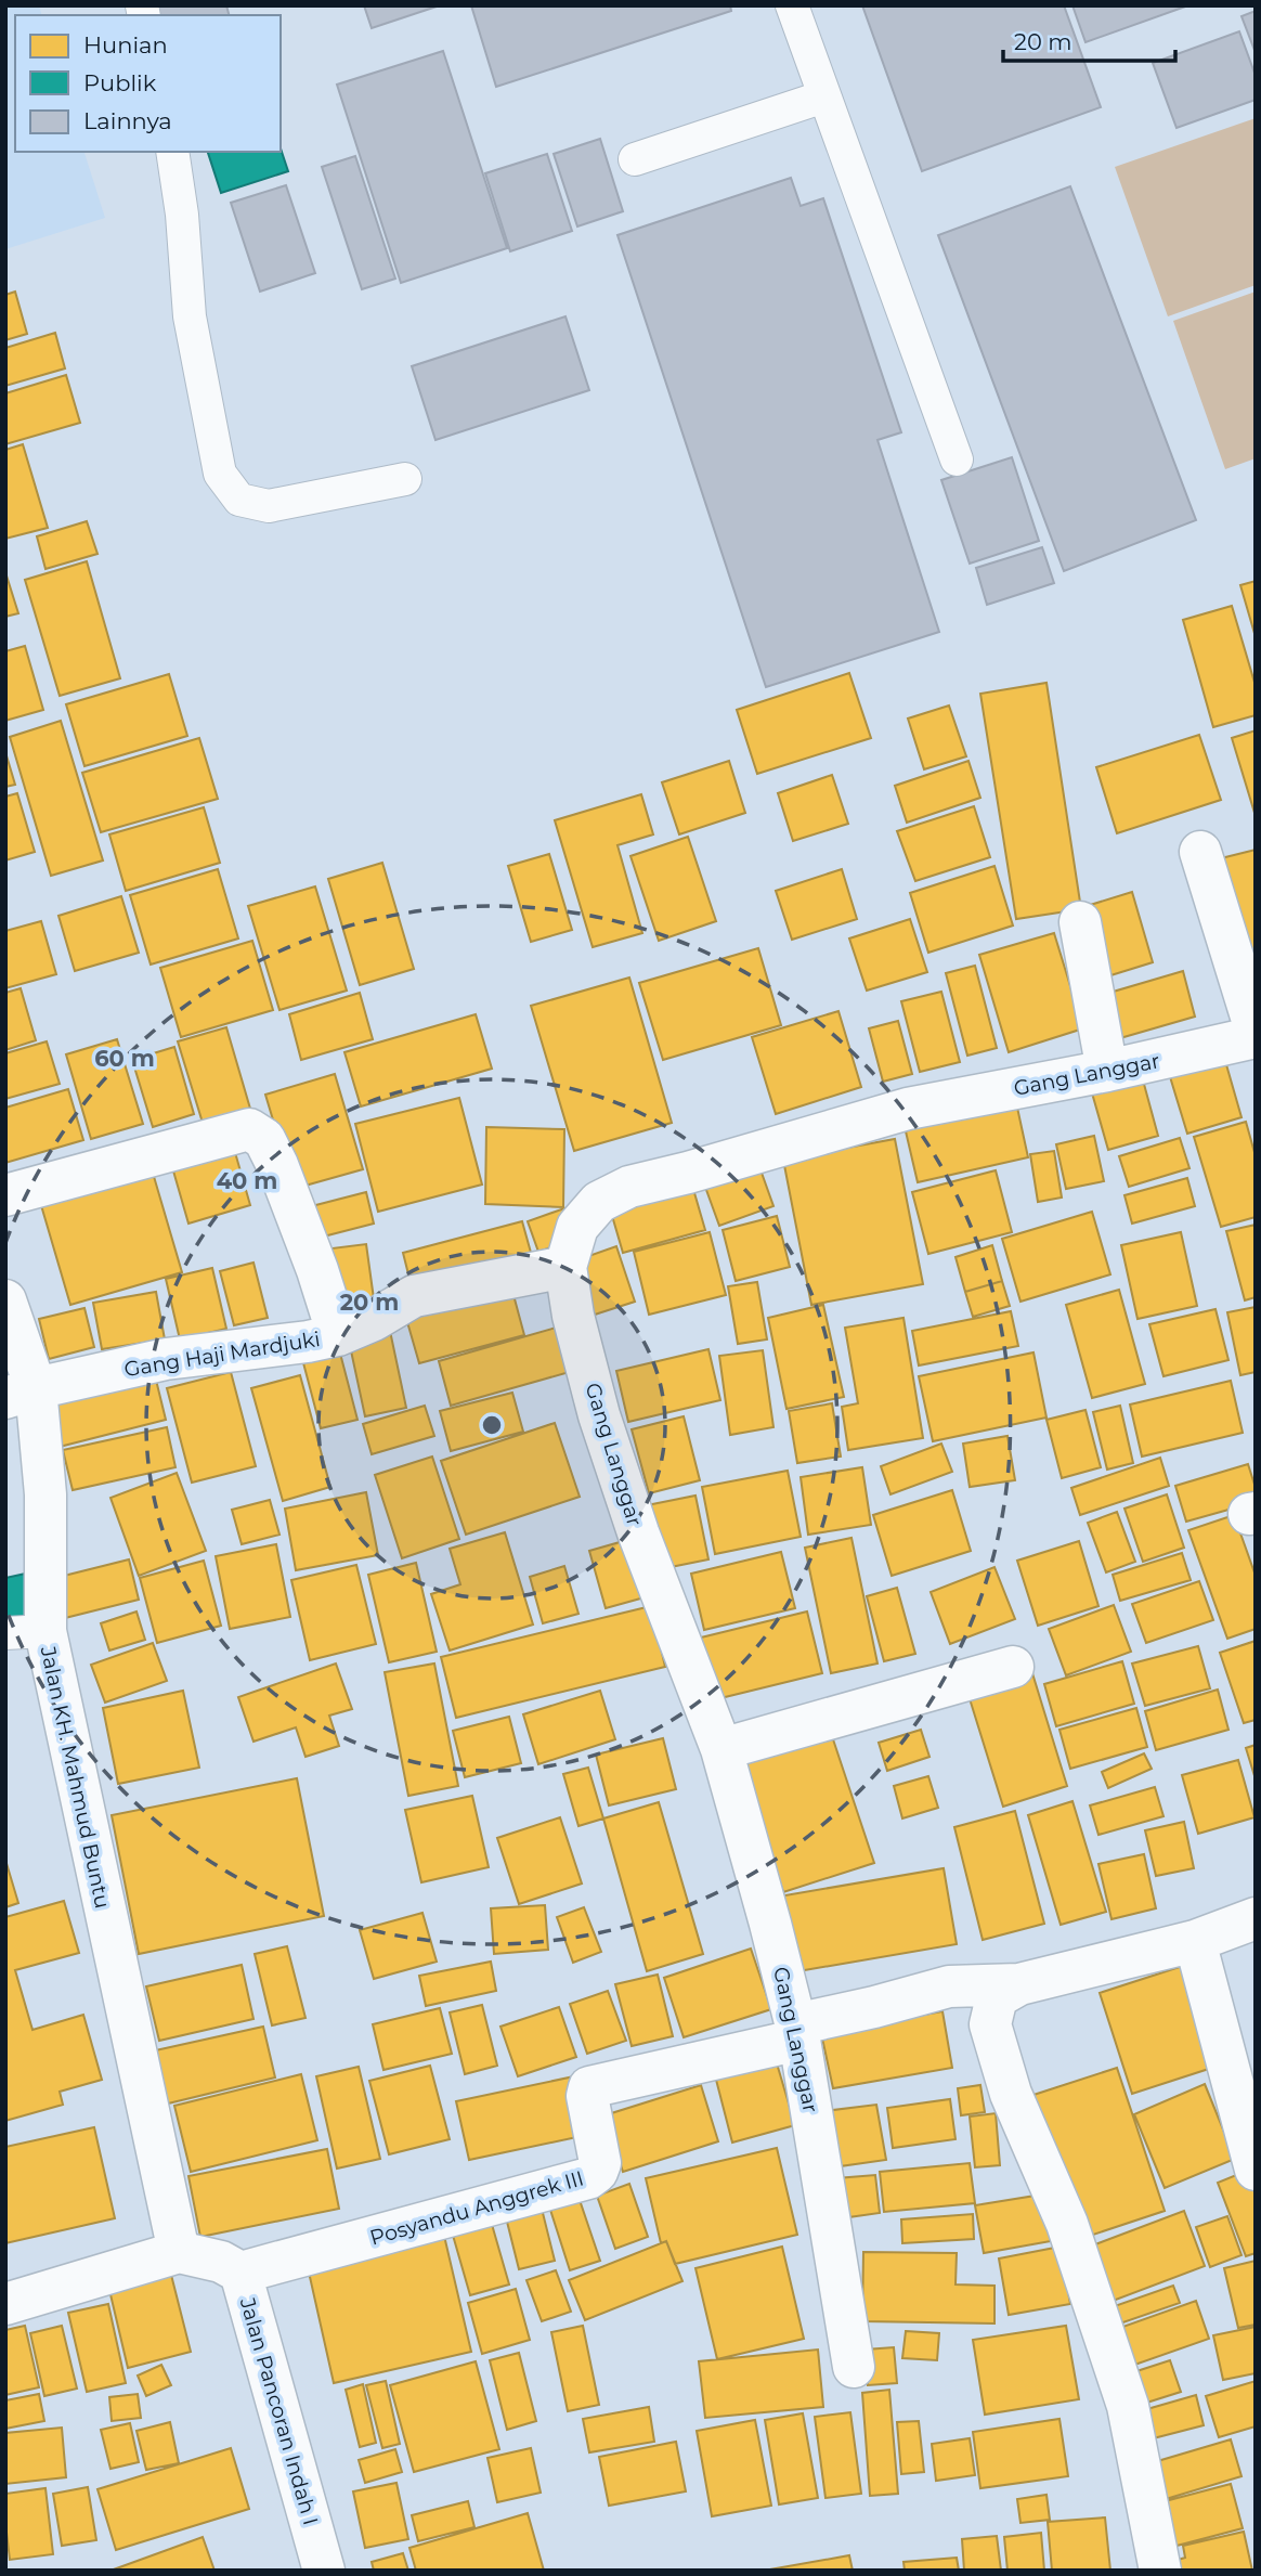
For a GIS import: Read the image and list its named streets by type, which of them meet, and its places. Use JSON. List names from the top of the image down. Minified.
{"streets":{"street":["Gang Langgar","Gang Haji Mardjuki","Jalan KH. Mahmud Buntu","Posyandu Anggrek III","Jalan Pancoran Indah I"]},"crossings":[["Gang Langgar","Gang Haji Mardjuki"],["Gang Langgar","Posyandu Anggrek III"],["Gang Haji Mardjuki","Jalan KH. Mahmud Buntu"],["Jalan KH. Mahmud Buntu","Jalan Pancoran Indah I"],["Posyandu Anggrek III","Jalan Pancoran Indah I"]],"legend":["Hunian","Publik","Lainnya"],"scale_bar":"20 m","rings":["60 m","40 m","20 m"]}
